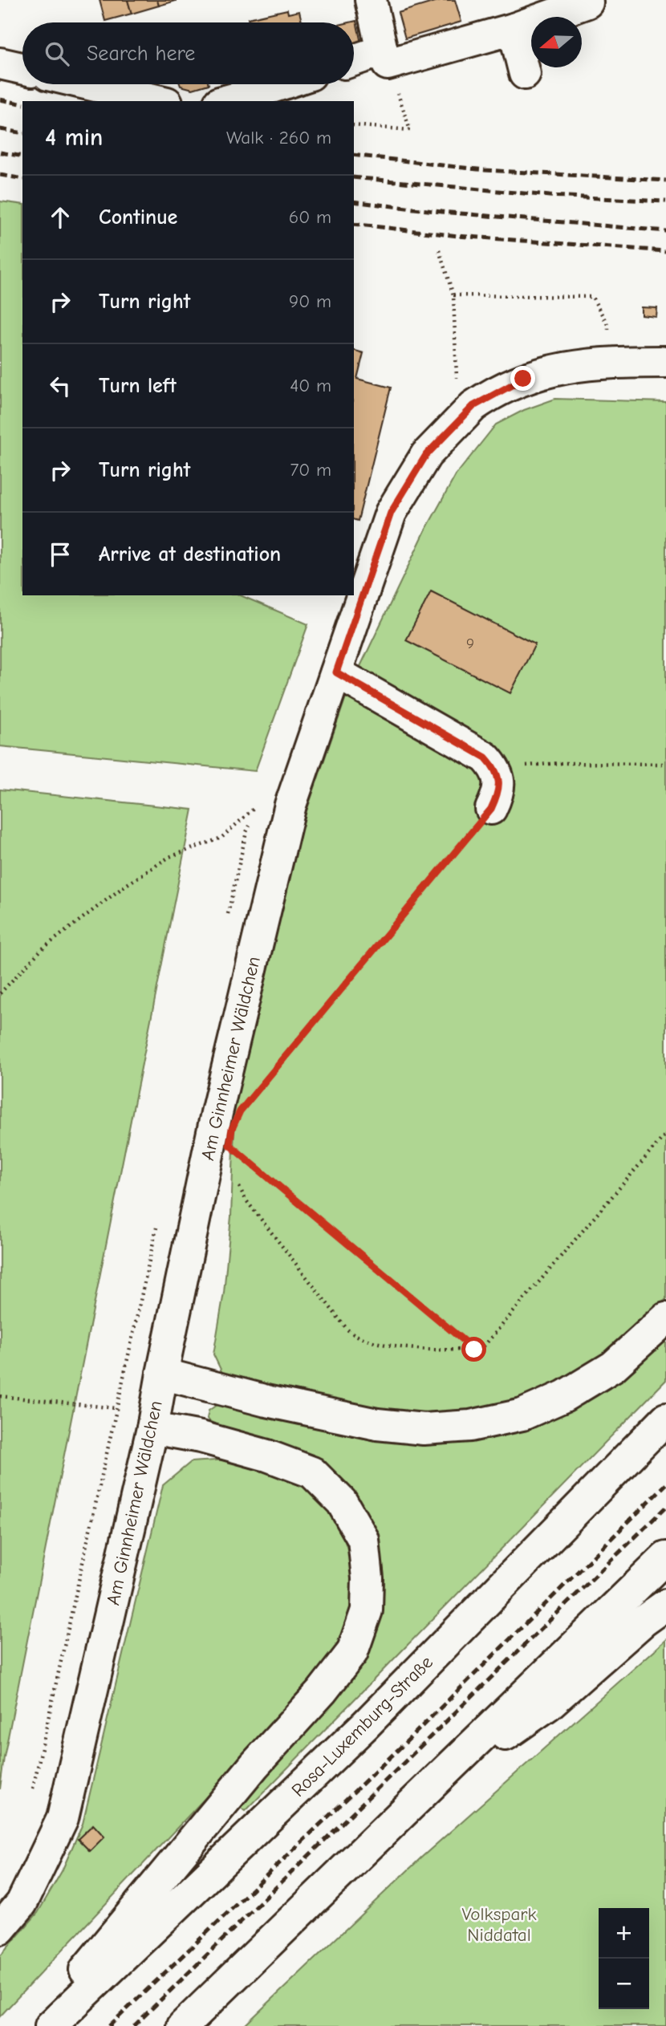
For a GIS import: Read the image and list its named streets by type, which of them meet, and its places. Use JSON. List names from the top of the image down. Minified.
{"streets":{"main road":["Am Ginnheimer Wäldchen","Rosa-Luxemburg-Straße"]},"parks":["Volkspark Niddatal"],"house_numbers":["9"],"north":"left","page":{"search":"Search here","heading":["4 min","Walk · 260 m"],"list":[["Continue","60 m"],["Turn right","90 m"],["Turn left","40 m"],["Turn right","70 m"],"Arrive at destination"],"map_buttons":["+","−"]}}
